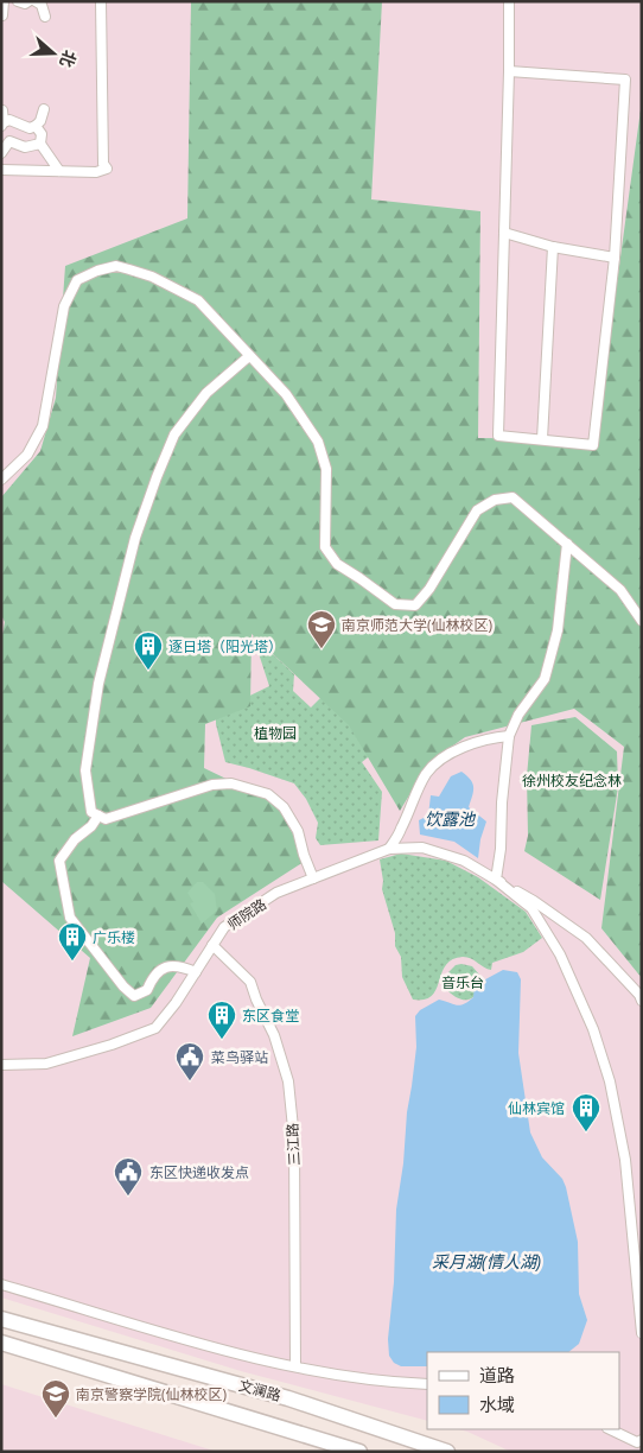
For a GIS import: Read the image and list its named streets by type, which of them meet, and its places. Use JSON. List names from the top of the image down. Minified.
{"streets":{"main road":["文澜路"],"street":["师院路","三江路"]},"crossings":[["师院路","三江路"]],"water":["饮露池","采月湖(情人湖)"],"parks":["植物园","徐州校友纪念林","音乐台"],"places":{"school or university":["南京师范大学(仙林校区)","南京警察学院(仙林校区)"],"building":["逐日塔（阳光塔）","广乐楼","东区食堂","仙林宾馆"],"public building":["菜鸟驿站","东区快递收发点"]},"legend":["道路","水域"],"north":"right"}
